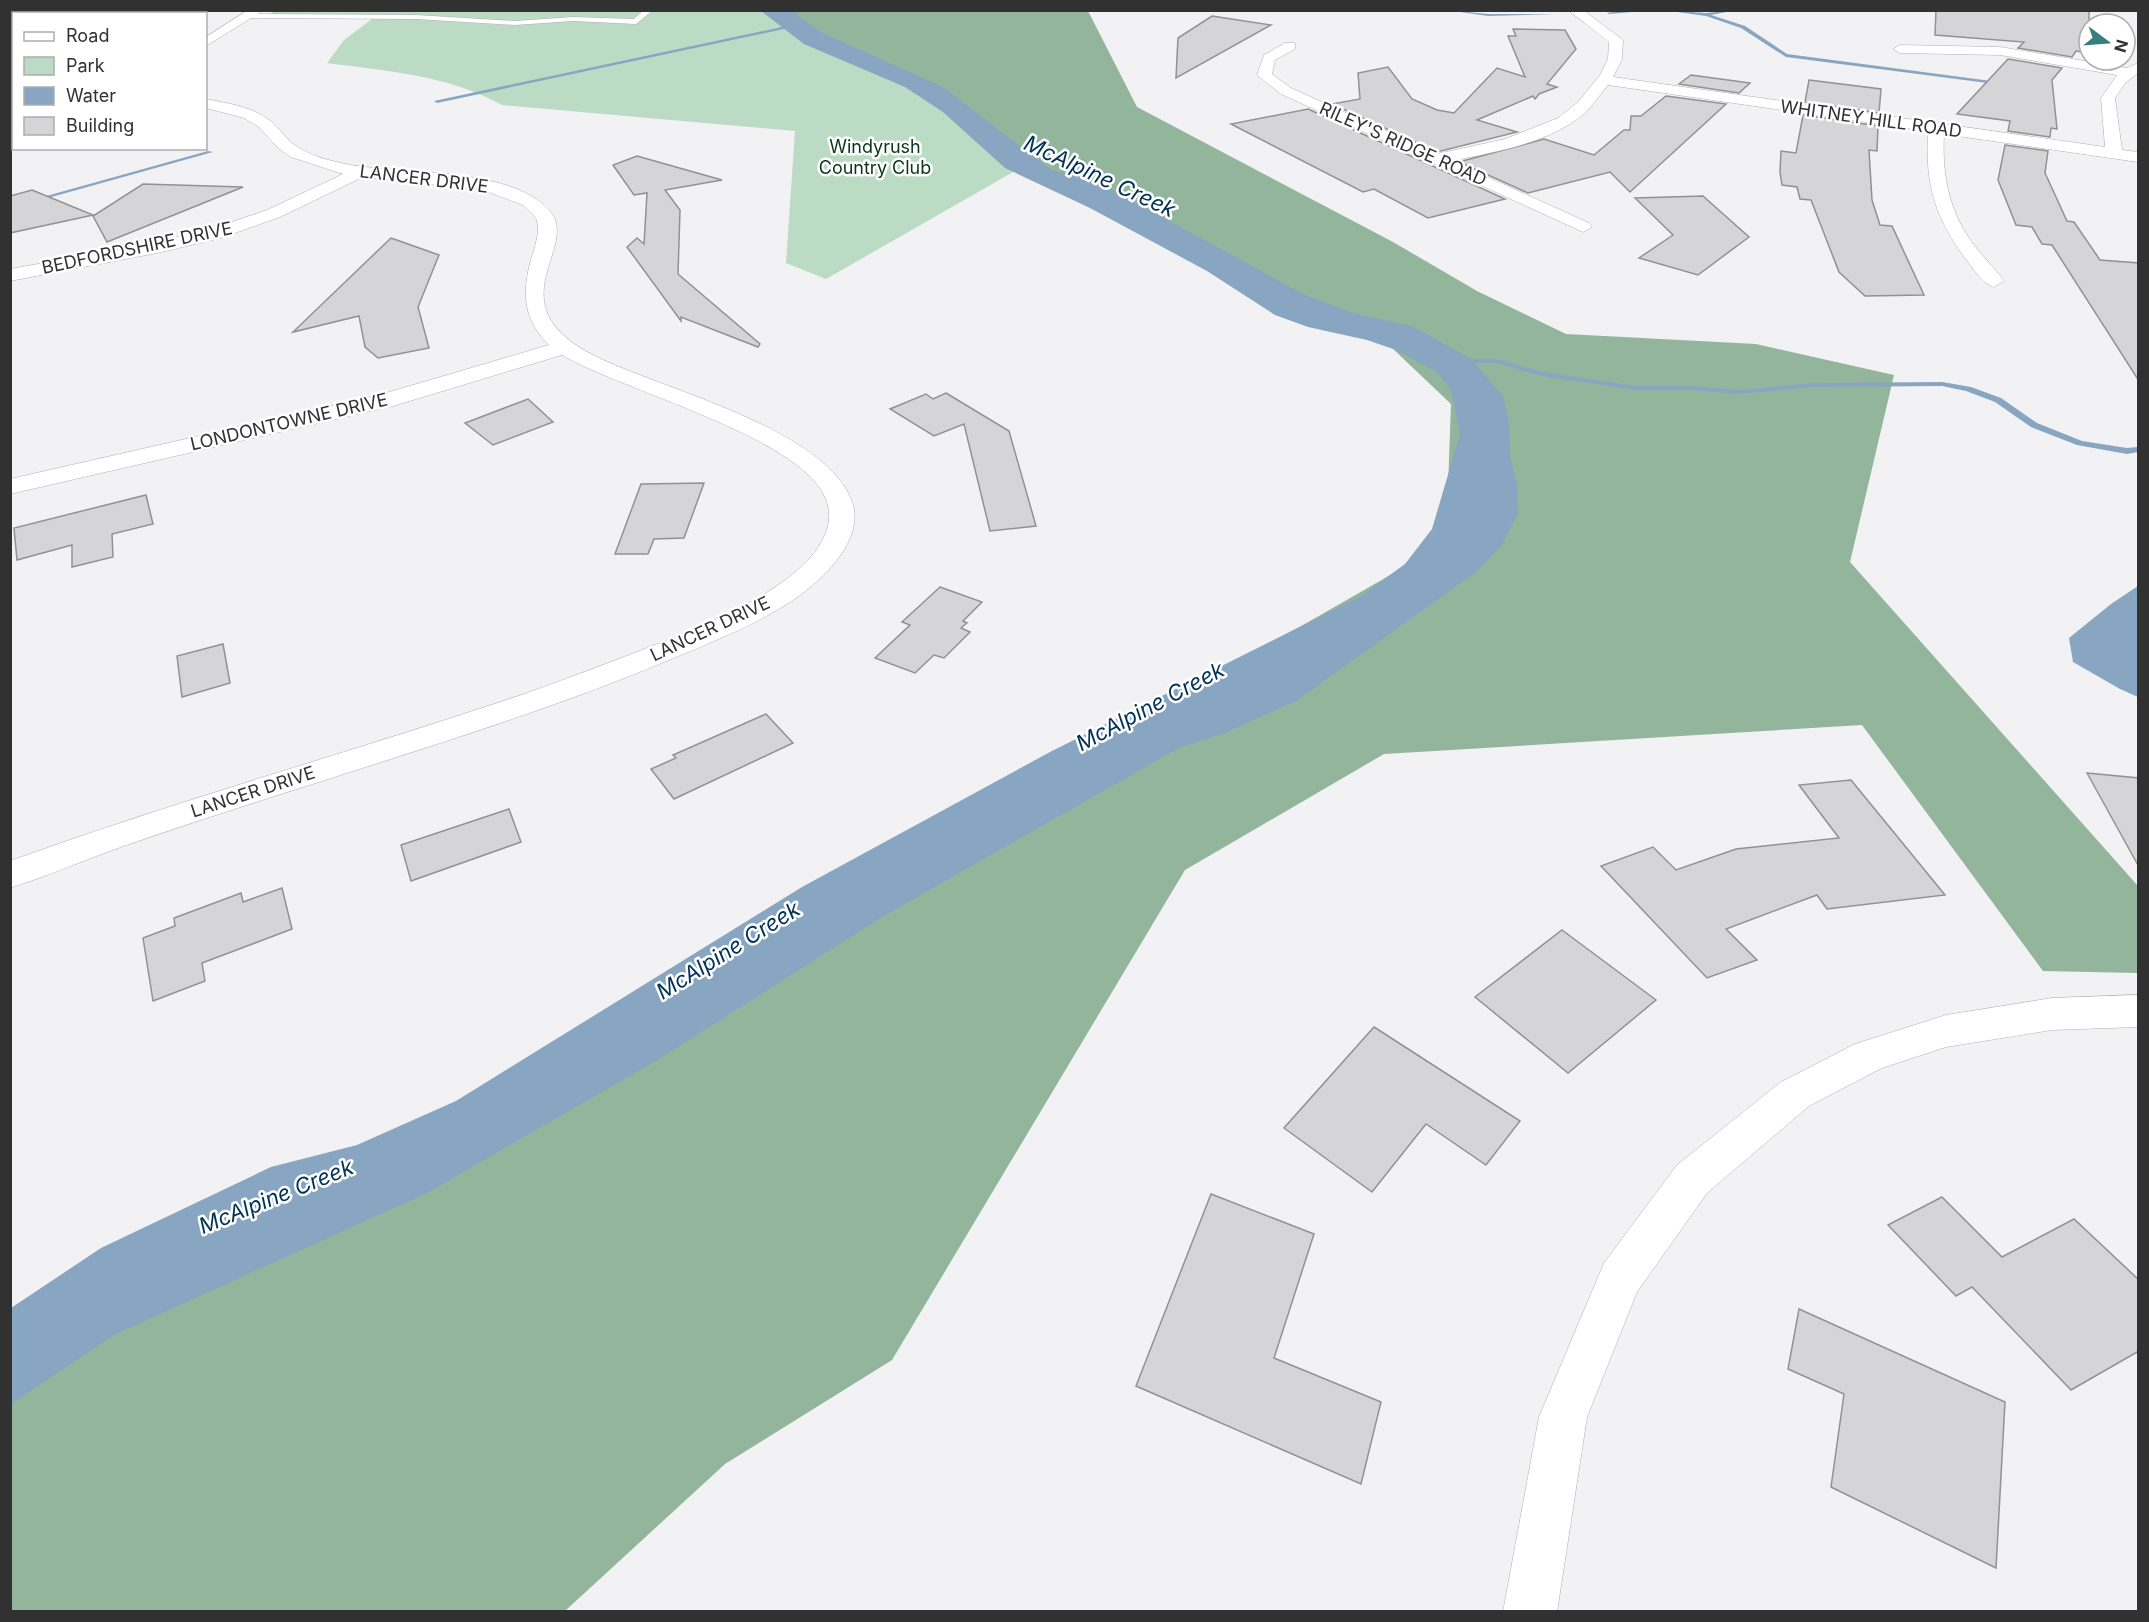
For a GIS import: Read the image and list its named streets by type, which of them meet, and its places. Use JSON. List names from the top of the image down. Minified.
{"streets":{"street":["WHITNEY HILL ROAD","RILEY'S RIDGE ROAD","LANCER DRIVE","BEDFORDSHIRE DRIVE","LONDONTOWNE DRIVE"]},"crossings":[["LANCER DRIVE","BEDFORDSHIRE DRIVE"],["LANCER DRIVE","LONDONTOWNE DRIVE"]],"water":["McAlpine Creek"],"parks":["Windyrush Country Club"],"legend":["Road","Park","Water","Building"],"north":"right"}
